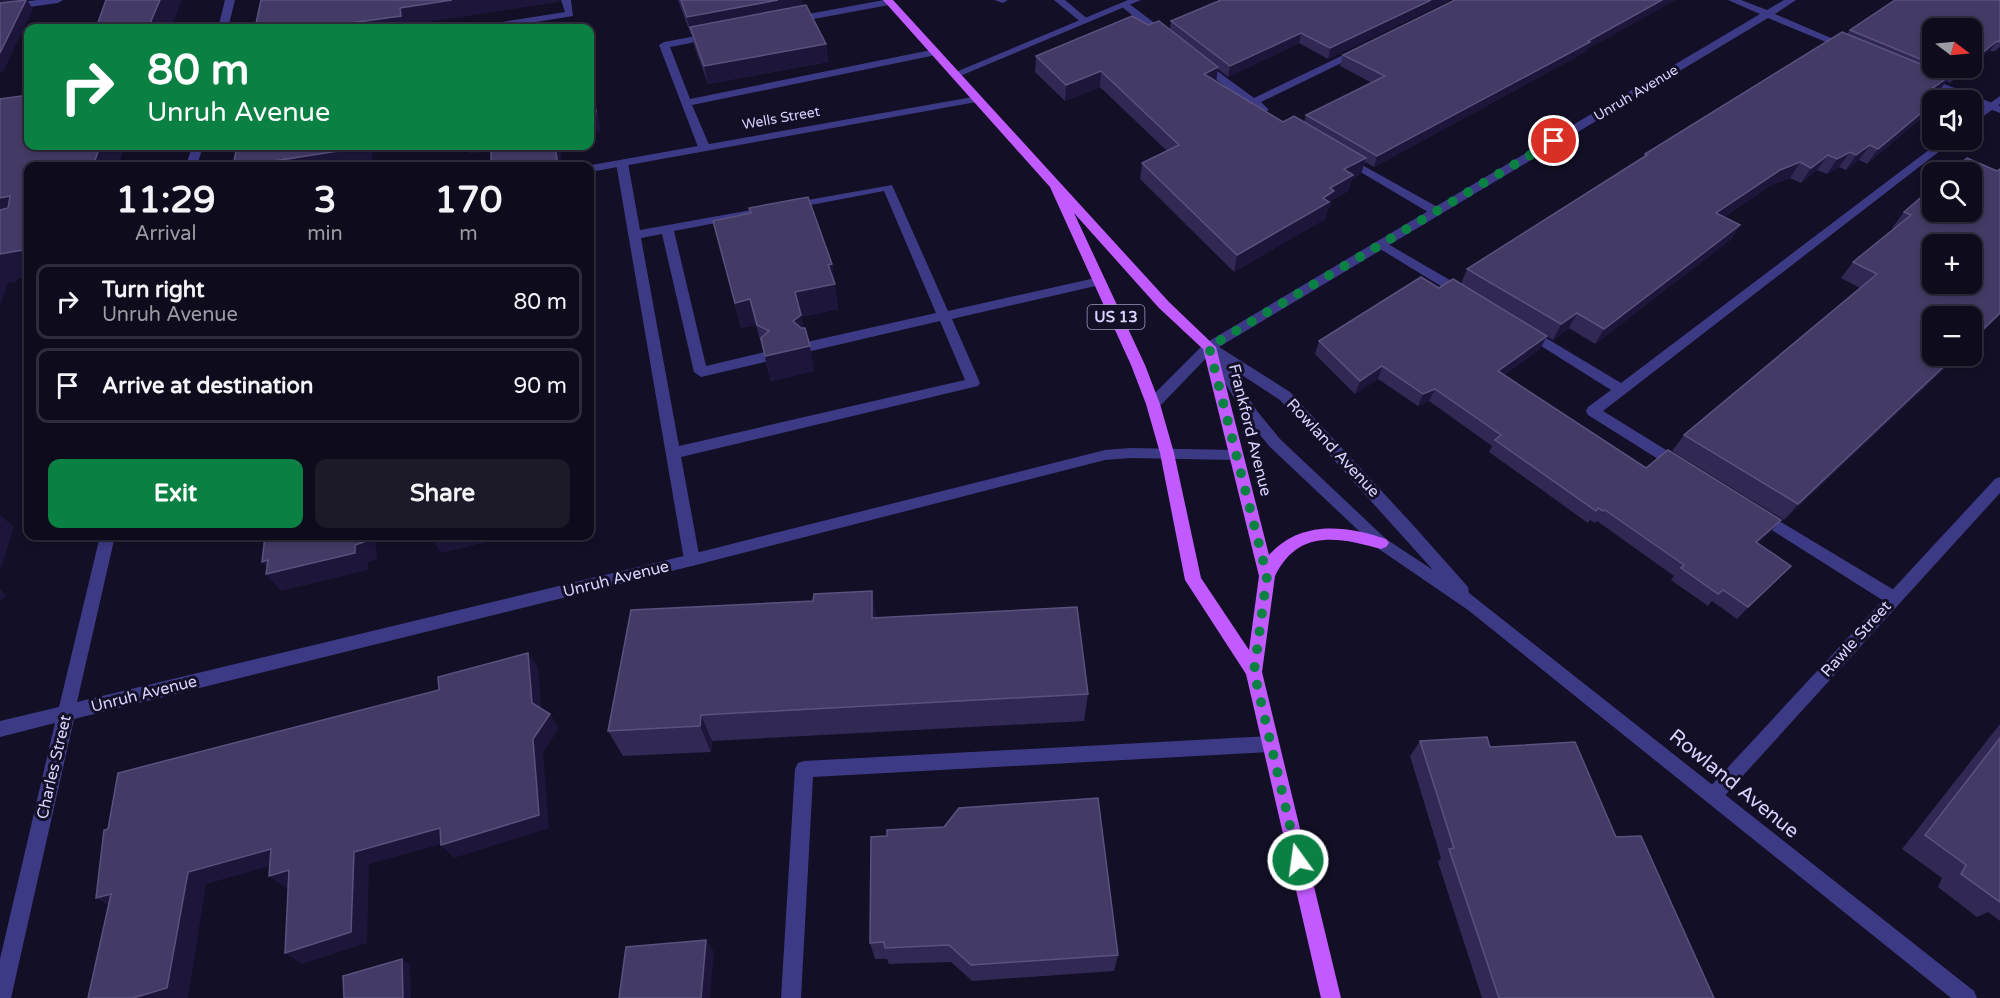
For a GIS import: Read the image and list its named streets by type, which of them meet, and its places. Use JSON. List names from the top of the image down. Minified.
{"streets":{"main road":["US 13","Frankford Avenue"],"street":["Unruh Avenue","Wells Street","Rowland Avenue","Rawle Street","Charles Street"]},"crossings":[["Unruh Avenue","Frankford Avenue"],["Unruh Avenue","Rowland Avenue"],["Unruh Avenue","Charles Street"],["Wells Street","Frankford Avenue"],["Frankford Avenue","Rowland Avenue"],["Rowland Avenue","Rawle Street"]],"north":"right","page":{"map_buttons":["+","−"],"turn":["80 m","Unruh Avenue"],"eta":["11:29","Arrival","3","min","170","m"],"list":[{"name":"Turn right","note":"Unruh Avenue","value":"80 m"},{"name":"Arrive at destination","value":"90 m"}],"buttons":["Exit","Share"]}}
